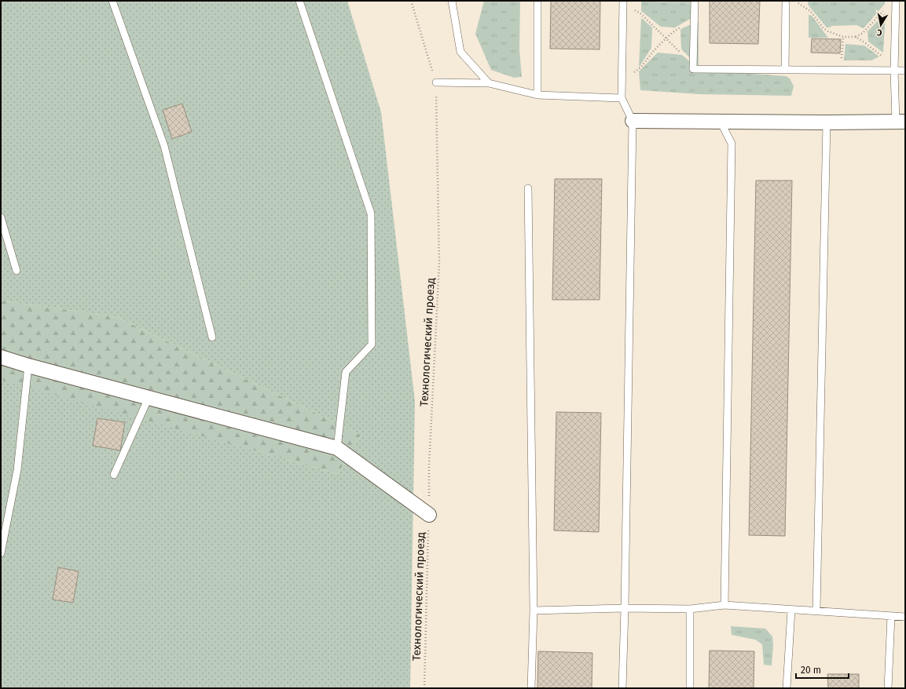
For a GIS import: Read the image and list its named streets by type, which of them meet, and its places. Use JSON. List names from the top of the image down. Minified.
{"streets":{"path":["Технологический проезд"]},"scale_bar":"20 m","north":"bottom"}
